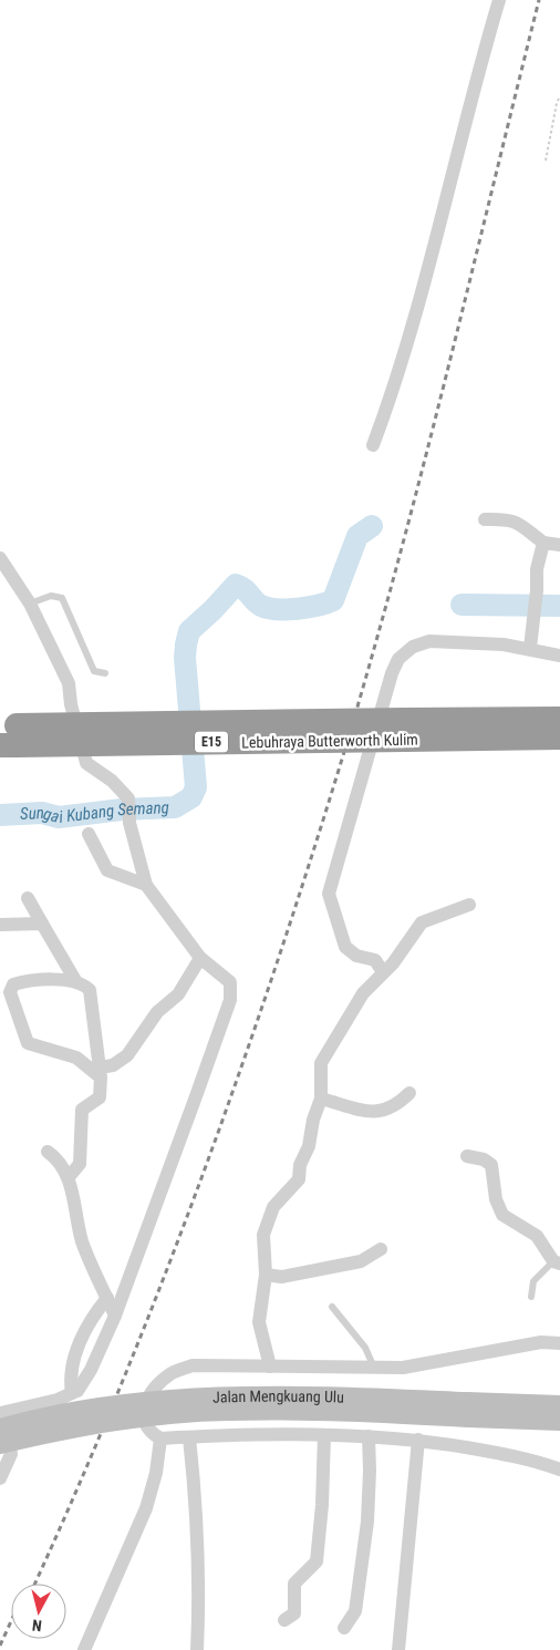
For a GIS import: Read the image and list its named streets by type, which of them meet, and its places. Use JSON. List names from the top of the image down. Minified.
{"streets":{"highway":["Lebuhraya Butterworth Kulim","E15"],"main road":["Jalan Mengkuang Ulu"]},"water":["Sungai Kubang Semang"],"north":"bottom"}
